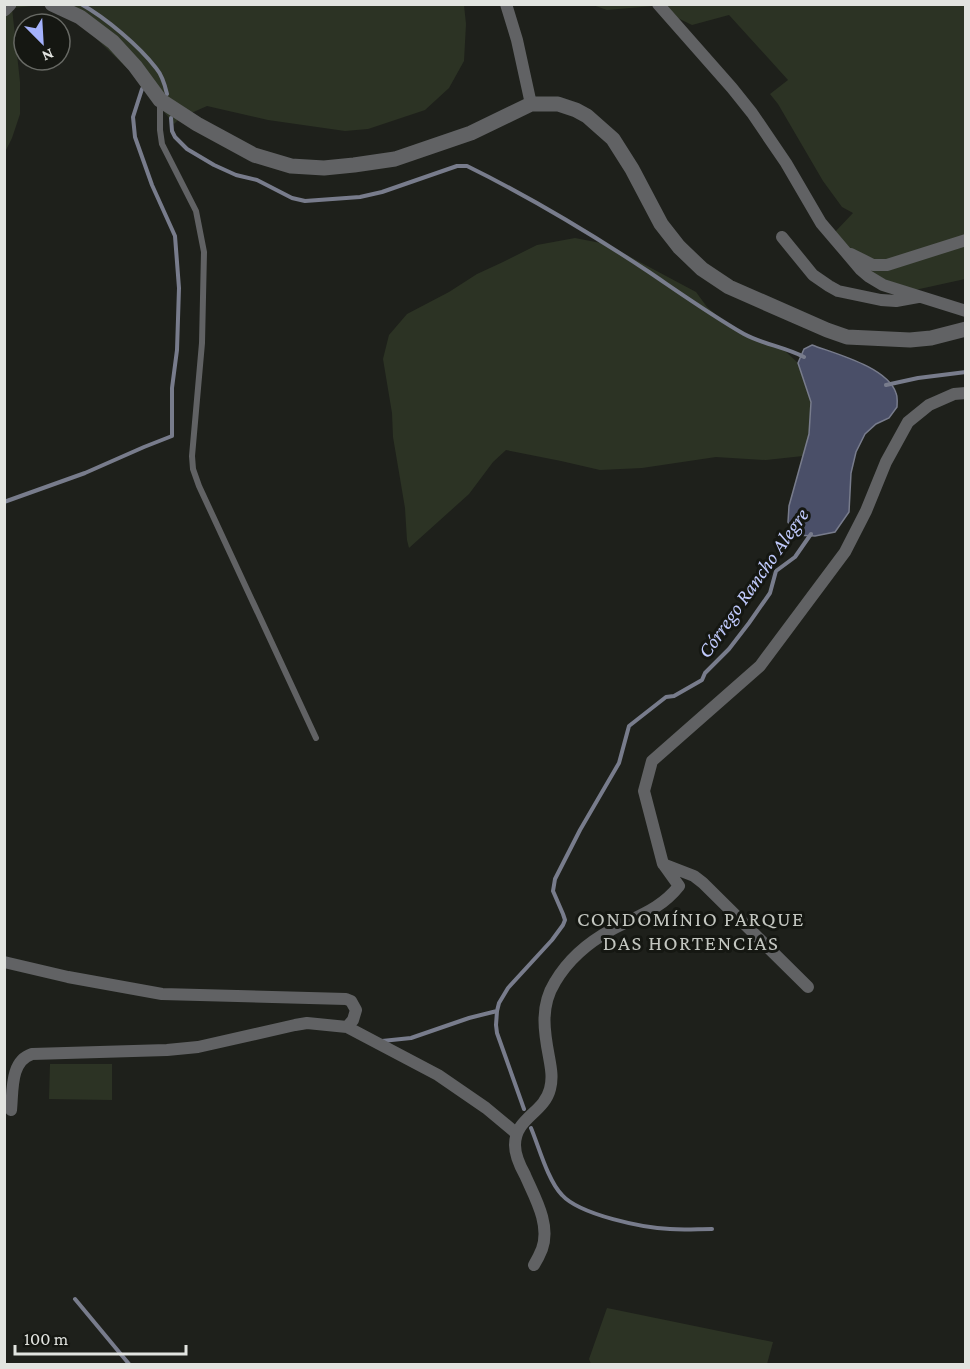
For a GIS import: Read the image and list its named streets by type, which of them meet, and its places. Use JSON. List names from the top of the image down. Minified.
{"districts":["CONDOMÍNIO PARQUE DAS HORTENCIAS"],"water":["Córrego Rancho Alegre"],"scale_bar":"100 m","north":"bottom right"}
